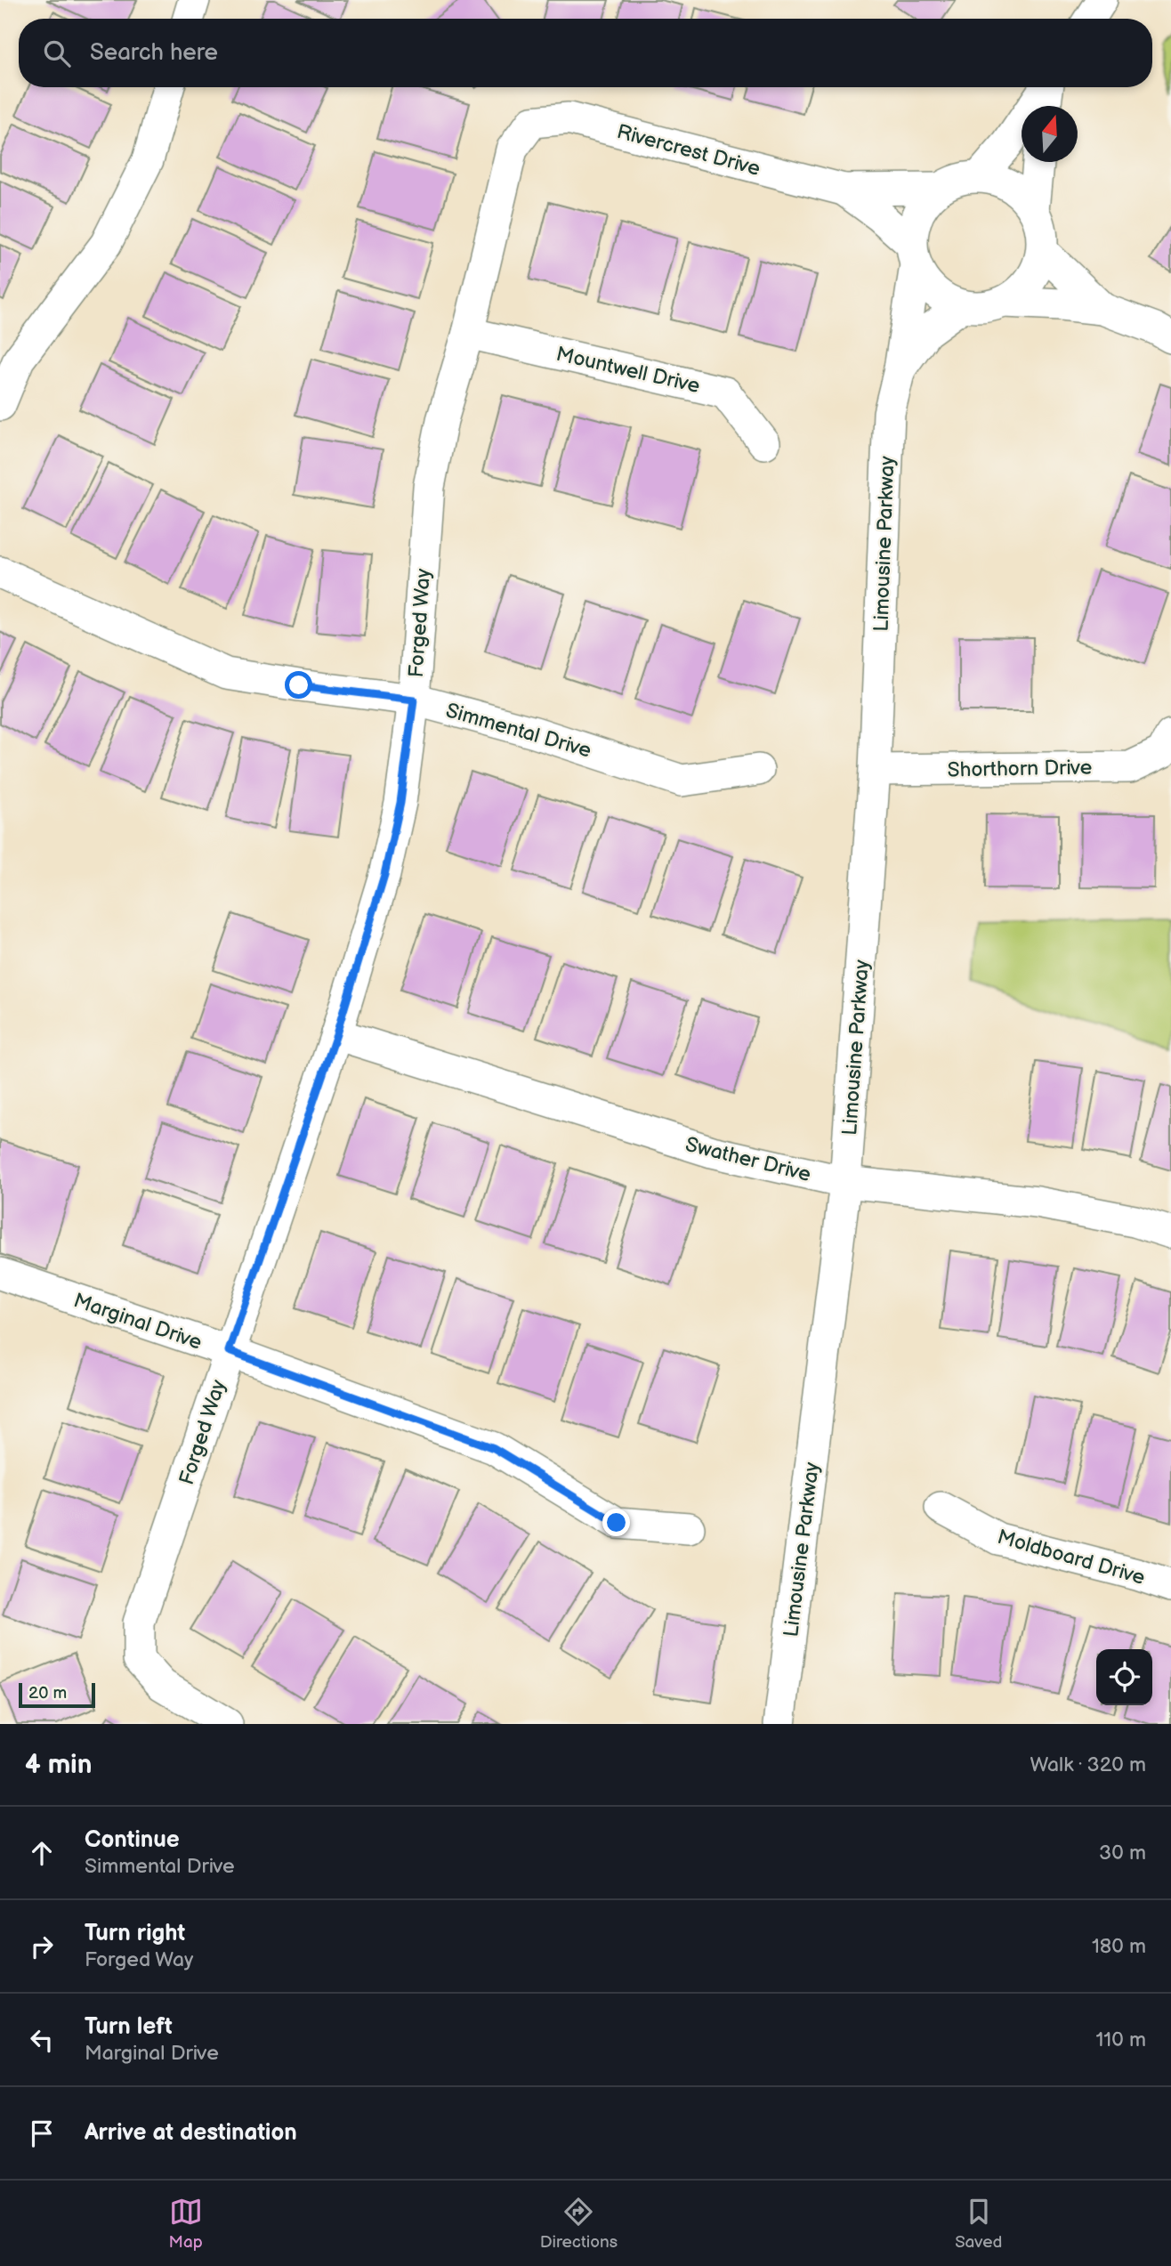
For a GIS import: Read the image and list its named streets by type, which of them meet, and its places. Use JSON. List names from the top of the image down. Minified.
{"streets":{"street":["Rivercrest Drive","Mountwell Drive","Limousine Parkway","Forged Way","Simmental Drive","Shorthorn Drive","Swather Drive","Marginal Drive","Moldboard Drive"]},"crossings":[["Rivercrest Drive","Limousine Parkway"],["Rivercrest Drive","Forged Way"],["Mountwell Drive","Forged Way"],["Limousine Parkway","Shorthorn Drive"],["Limousine Parkway","Swather Drive"],["Forged Way","Simmental Drive"],["Forged Way","Swather Drive"],["Forged Way","Marginal Drive"]],"scale_bar":"20 m","north":"top","page":{"search":"Search here","scale":"20 m","heading":["4 min","Walk · 320 m"],"list":[["Continue","Simmental Drive","30 m"],["Turn right","Forged Way","180 m"],["Turn left","Marginal Drive","110 m"],"Arrive at destination"],"nav":["Map","Directions","Saved"]}}
